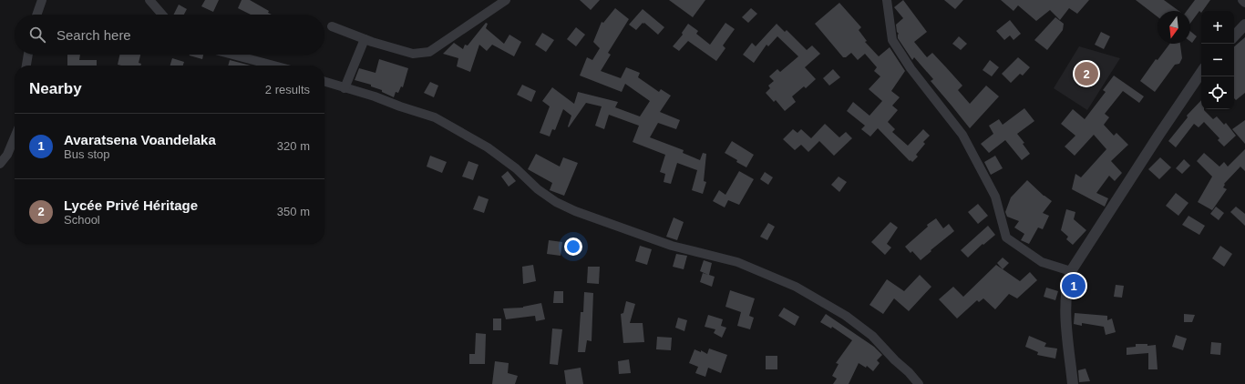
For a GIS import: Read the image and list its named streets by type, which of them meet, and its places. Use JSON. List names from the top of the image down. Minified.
{"north":"bottom","page":{"map_buttons":["+","−"],"search":"Search here","pins":["2","1"],"heading":["Nearby","2 results"],"list":[{"mark":"1","name":"Avaratsena Voandelaka","note":"Bus stop","value":"320 m"},{"mark":"2","name":"Lycée Privé Héritage","note":"School","value":"350 m"}]}}
